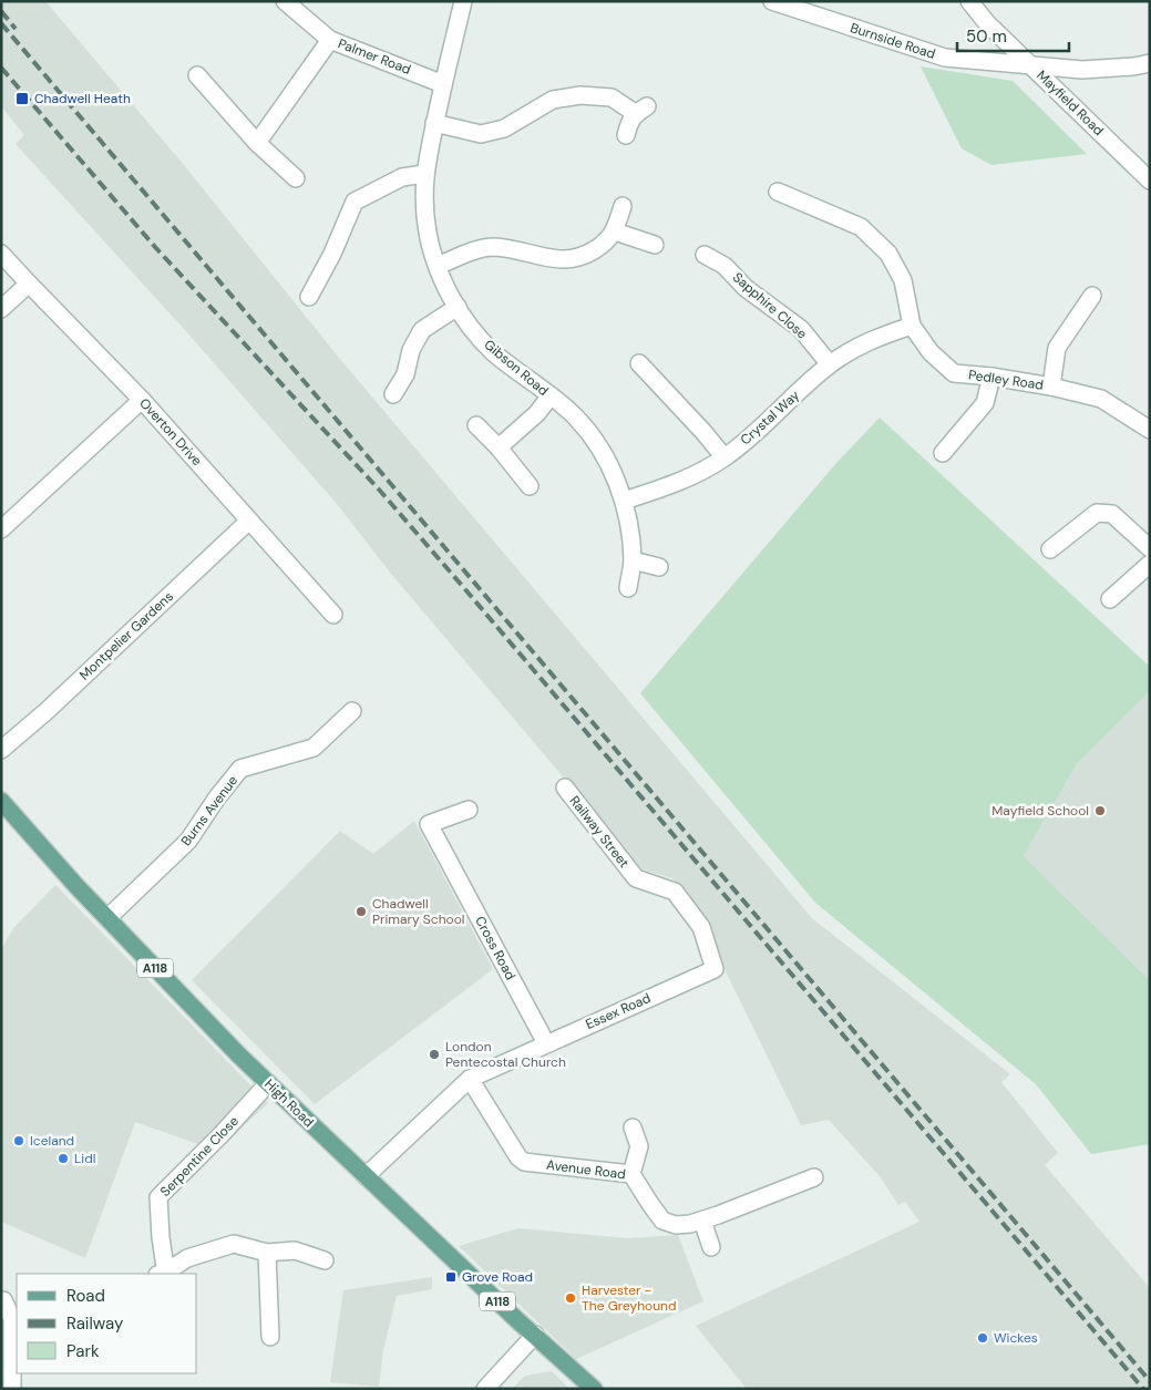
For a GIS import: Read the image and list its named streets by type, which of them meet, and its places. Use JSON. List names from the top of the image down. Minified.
{"streets":{"main road":["A118","High Road"],"street":["Burnside Road","Palmer Road","Mayfield Road","Sapphire Close","Gibson Road","Pedley Road","Crystal Way","Overton Drive","Montpelier Gardens","Burns Avenue","Railway Street","Cross Road","Essex Road","Serpentine Close","Avenue Road"]},"crossings":[["Burnside Road","Mayfield Road"],["Palmer Road","Gibson Road"],["Sapphire Close","Crystal Way"],["Gibson Road","Crystal Way"],["Pedley Road","Crystal Way"],["Overton Drive","Montpelier Gardens"],["Burns Avenue","High Road"],["Railway Street","Essex Road"],["Cross Road","Essex Road"],["Essex Road","High Road"],["Essex Road","Avenue Road"],["High Road","Serpentine Close"]],"places":{"transit":["Chadwell Heath","Grove Road"],"other":["Mayfield School","Chadwell Primary School","London Pentecostal Church","Iceland","Lidl","Harvester - The Greyhound","Wickes"]},"legend":["Road","Railway","Park"],"scale_bar":"50 m"}
